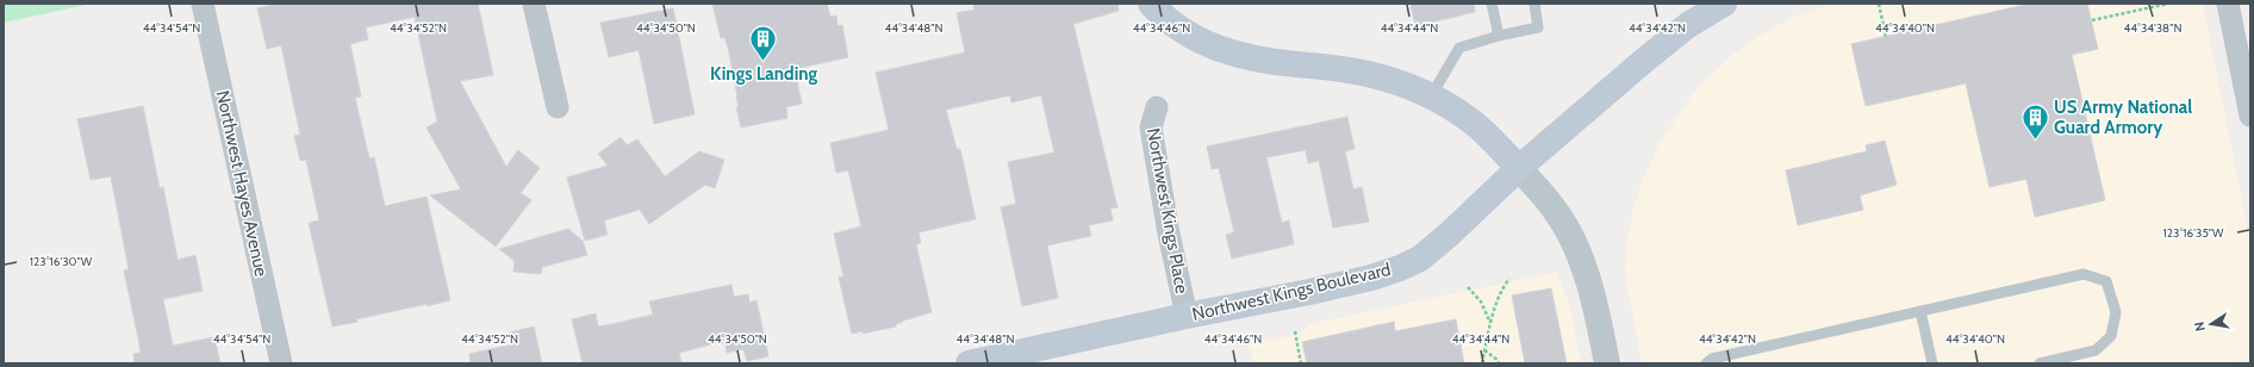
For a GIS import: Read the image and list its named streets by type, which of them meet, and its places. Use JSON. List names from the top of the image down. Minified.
{"streets":{"main road":["Northwest Kings Boulevard"],"street":["Northwest Hayes Avenue","Northwest Kings Place"]},"crossings":[["Northwest Kings Place","Northwest Kings Boulevard"]],"places":{"building":["Kings Landing","US Army National Guard Armory"]},"north":"left","coordinates":["44°34'54\"N","44°34'52\"N","44°34'50\"N","44°34'48\"N","44°34'46\"N","44°34'44\"N","44°34'42\"N","44°34'40\"N","44°34'38\"N","123°16'35\"W","123°16'30\"W"]}
